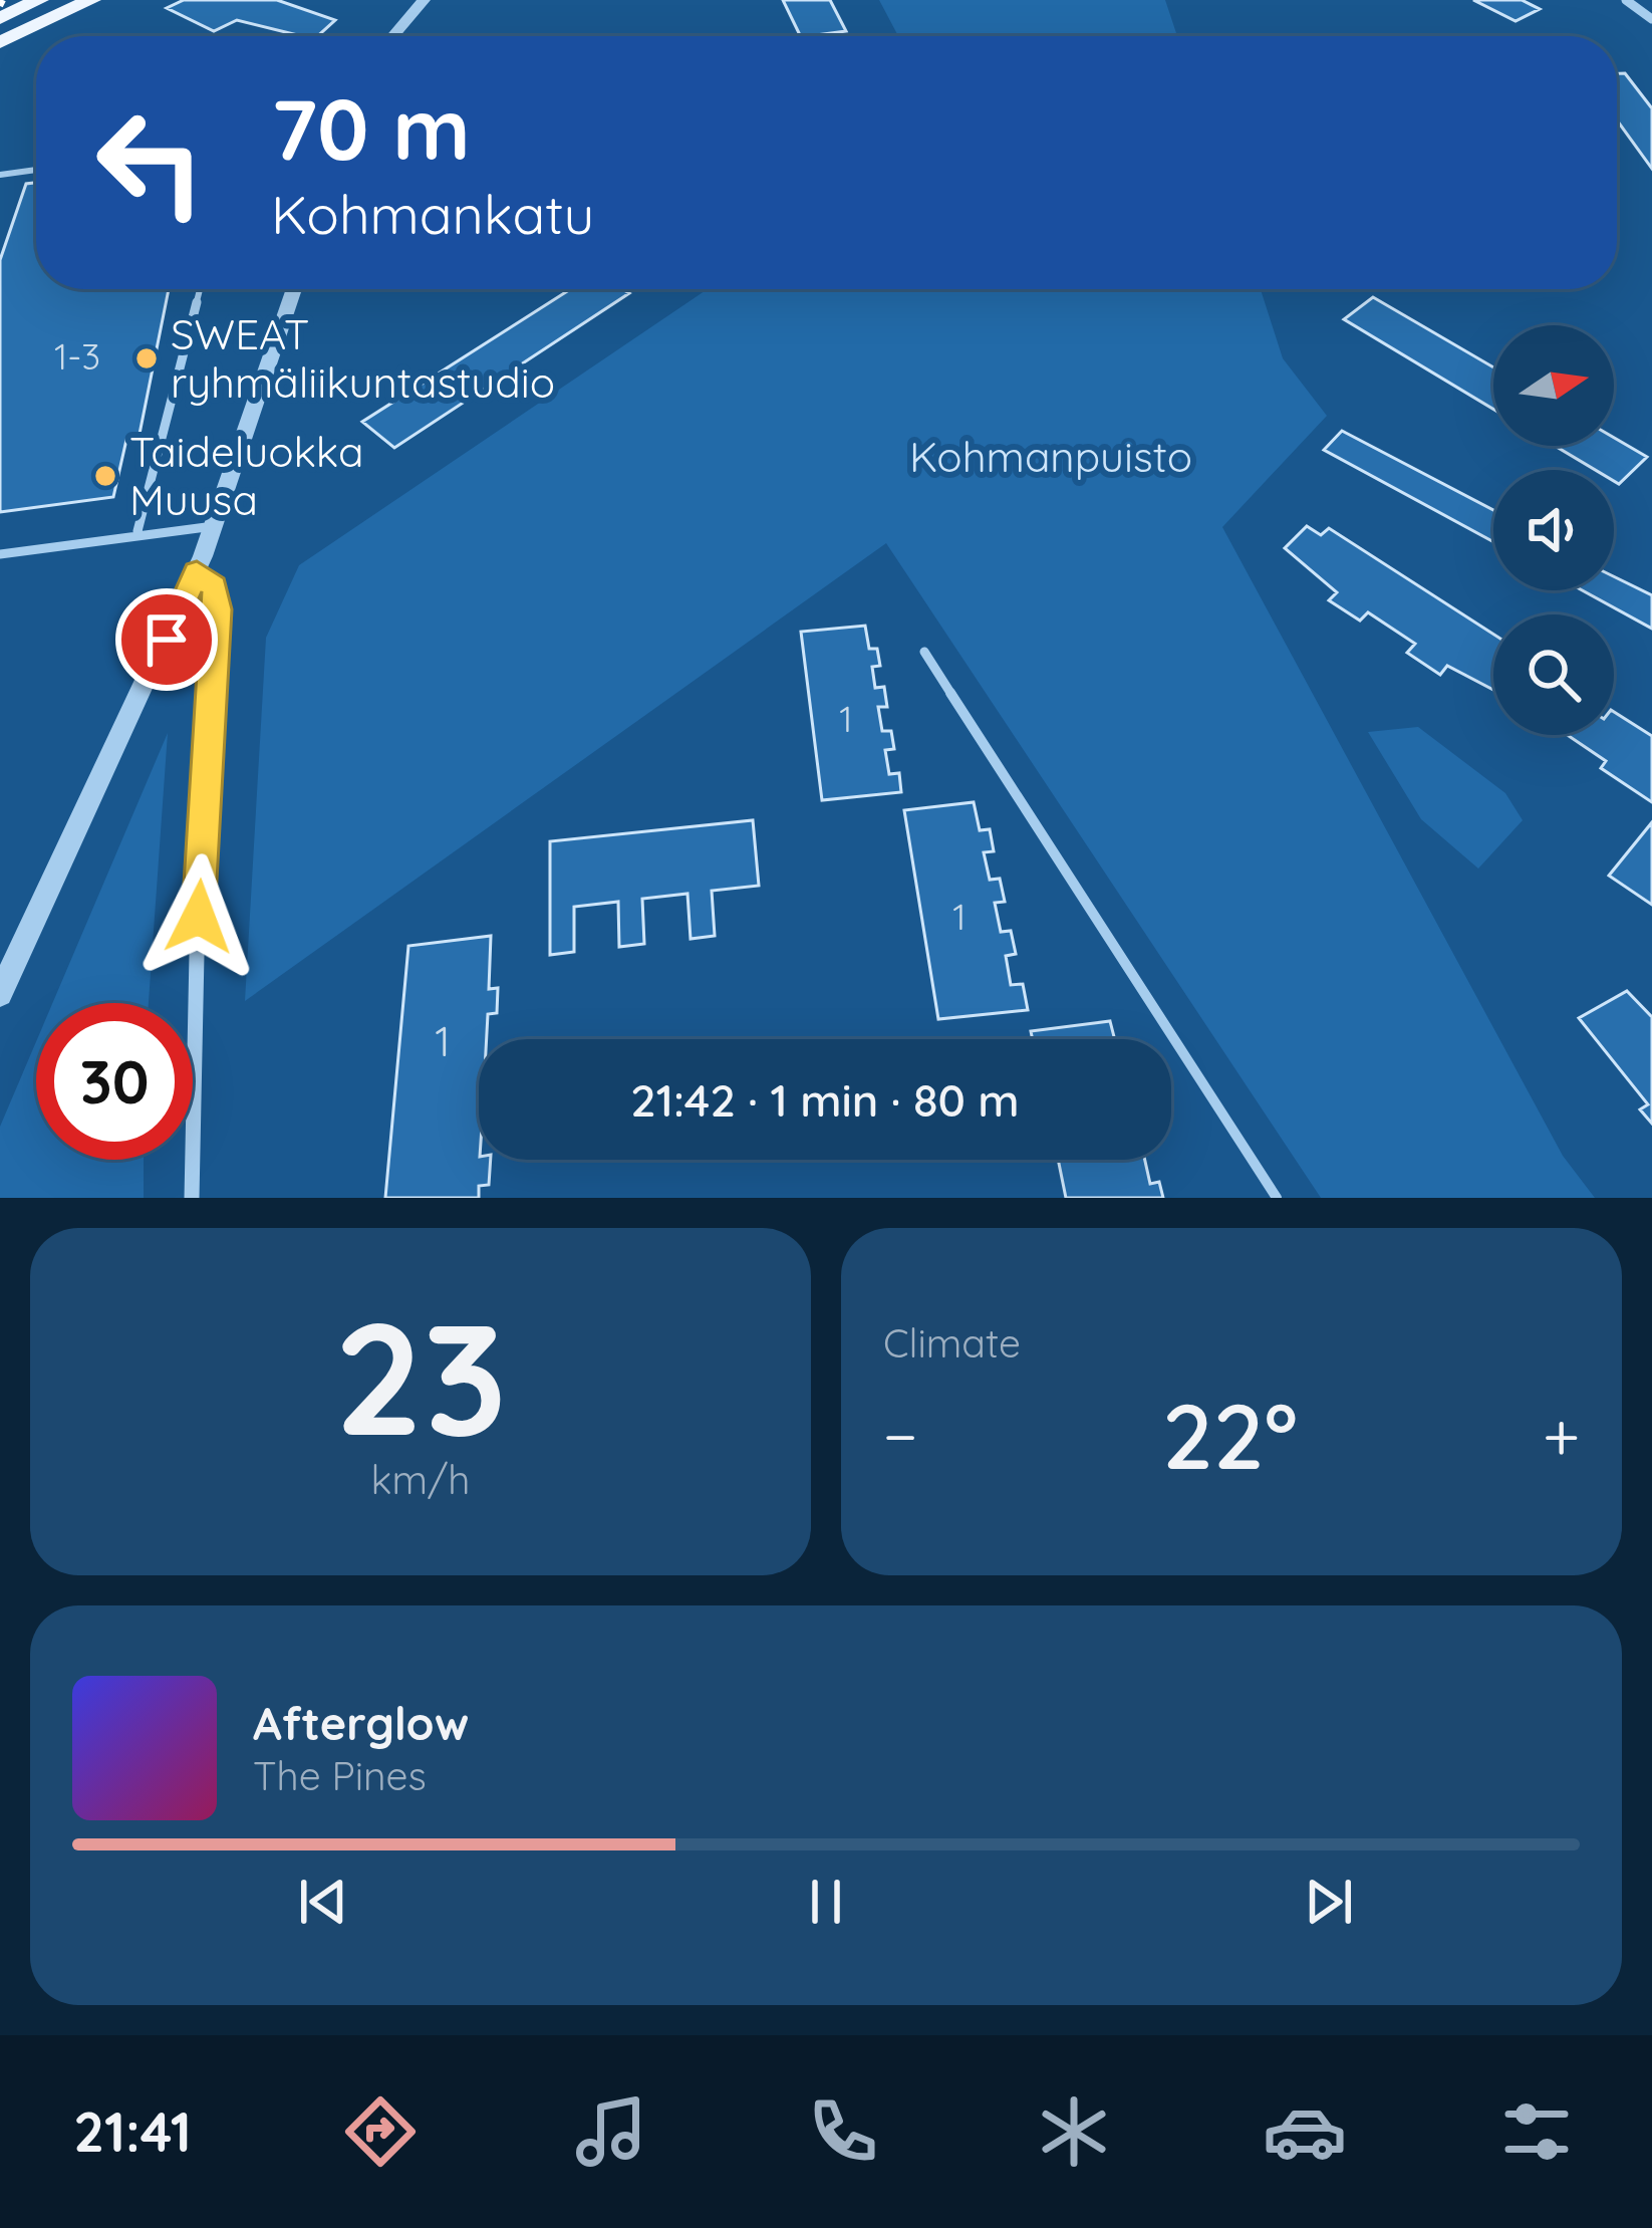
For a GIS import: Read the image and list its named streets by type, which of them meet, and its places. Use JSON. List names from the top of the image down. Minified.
{"parks":["Kohmanpuisto"],"places":["SWEAT ryhmäliikuntastudio","Taideluokka Muusa"],"house_numbers":["1-3","1","1","1"],"north":"right","page":{"turn":["70 m","Kohmankatu"],"limit":"30","trip":"21:42 · 1 min · 80 m","tile":[["23","km/h"],"Climate"],"heat":["−","22°","+"],"song":["Afterglow","The Pines"],"tabs":"21:41"}}
